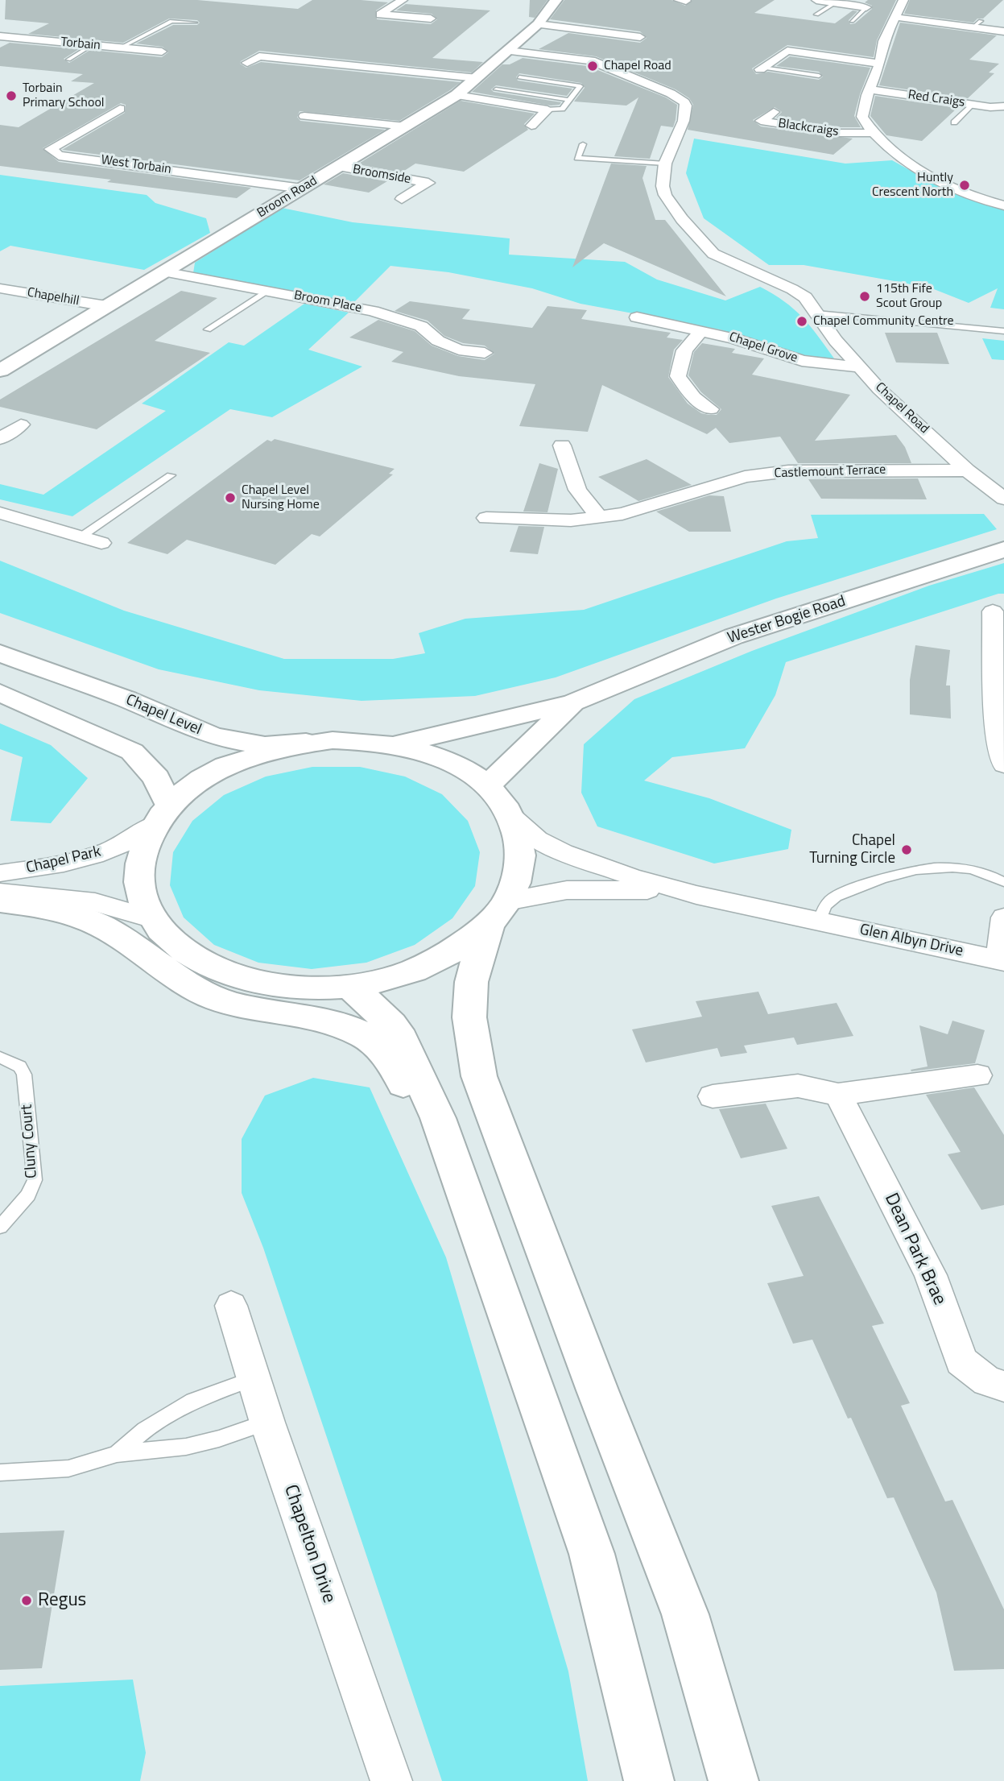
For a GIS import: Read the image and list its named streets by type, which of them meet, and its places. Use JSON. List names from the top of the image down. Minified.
{"streets":{"main road":["Broom Road","Wester Bogie Road","Chapel Level"],"street":["Torbain","Red Craigs","Blackcraigs","West Torbain","Broomside","Chapelhill","Broom Place","Chapel Grove","Chapel Road","Castlemount Terrace","Chapel Park","Glen Albyn Drive","Dean Park Brae","Chapelton Drive"],"lane":["Cluny Court"]},"crossings":[["West Torbain","Broom Road"],["Broomside","Broom Road"],["Broom Road","Chapelhill"],["Broom Road","Broom Place"],["Broom Road","Chapel Road"],["Chapel Grove","Chapel Road"],["Chapel Road","Castlemount Terrace"]],"places":["Chapel Road","Torbain Primary School","Huntly Crescent North","115th Fife Scout Group","Chapel Community Centre","Chapel Level Nursing Home","Chapel Turning Circle","Regus"]}
